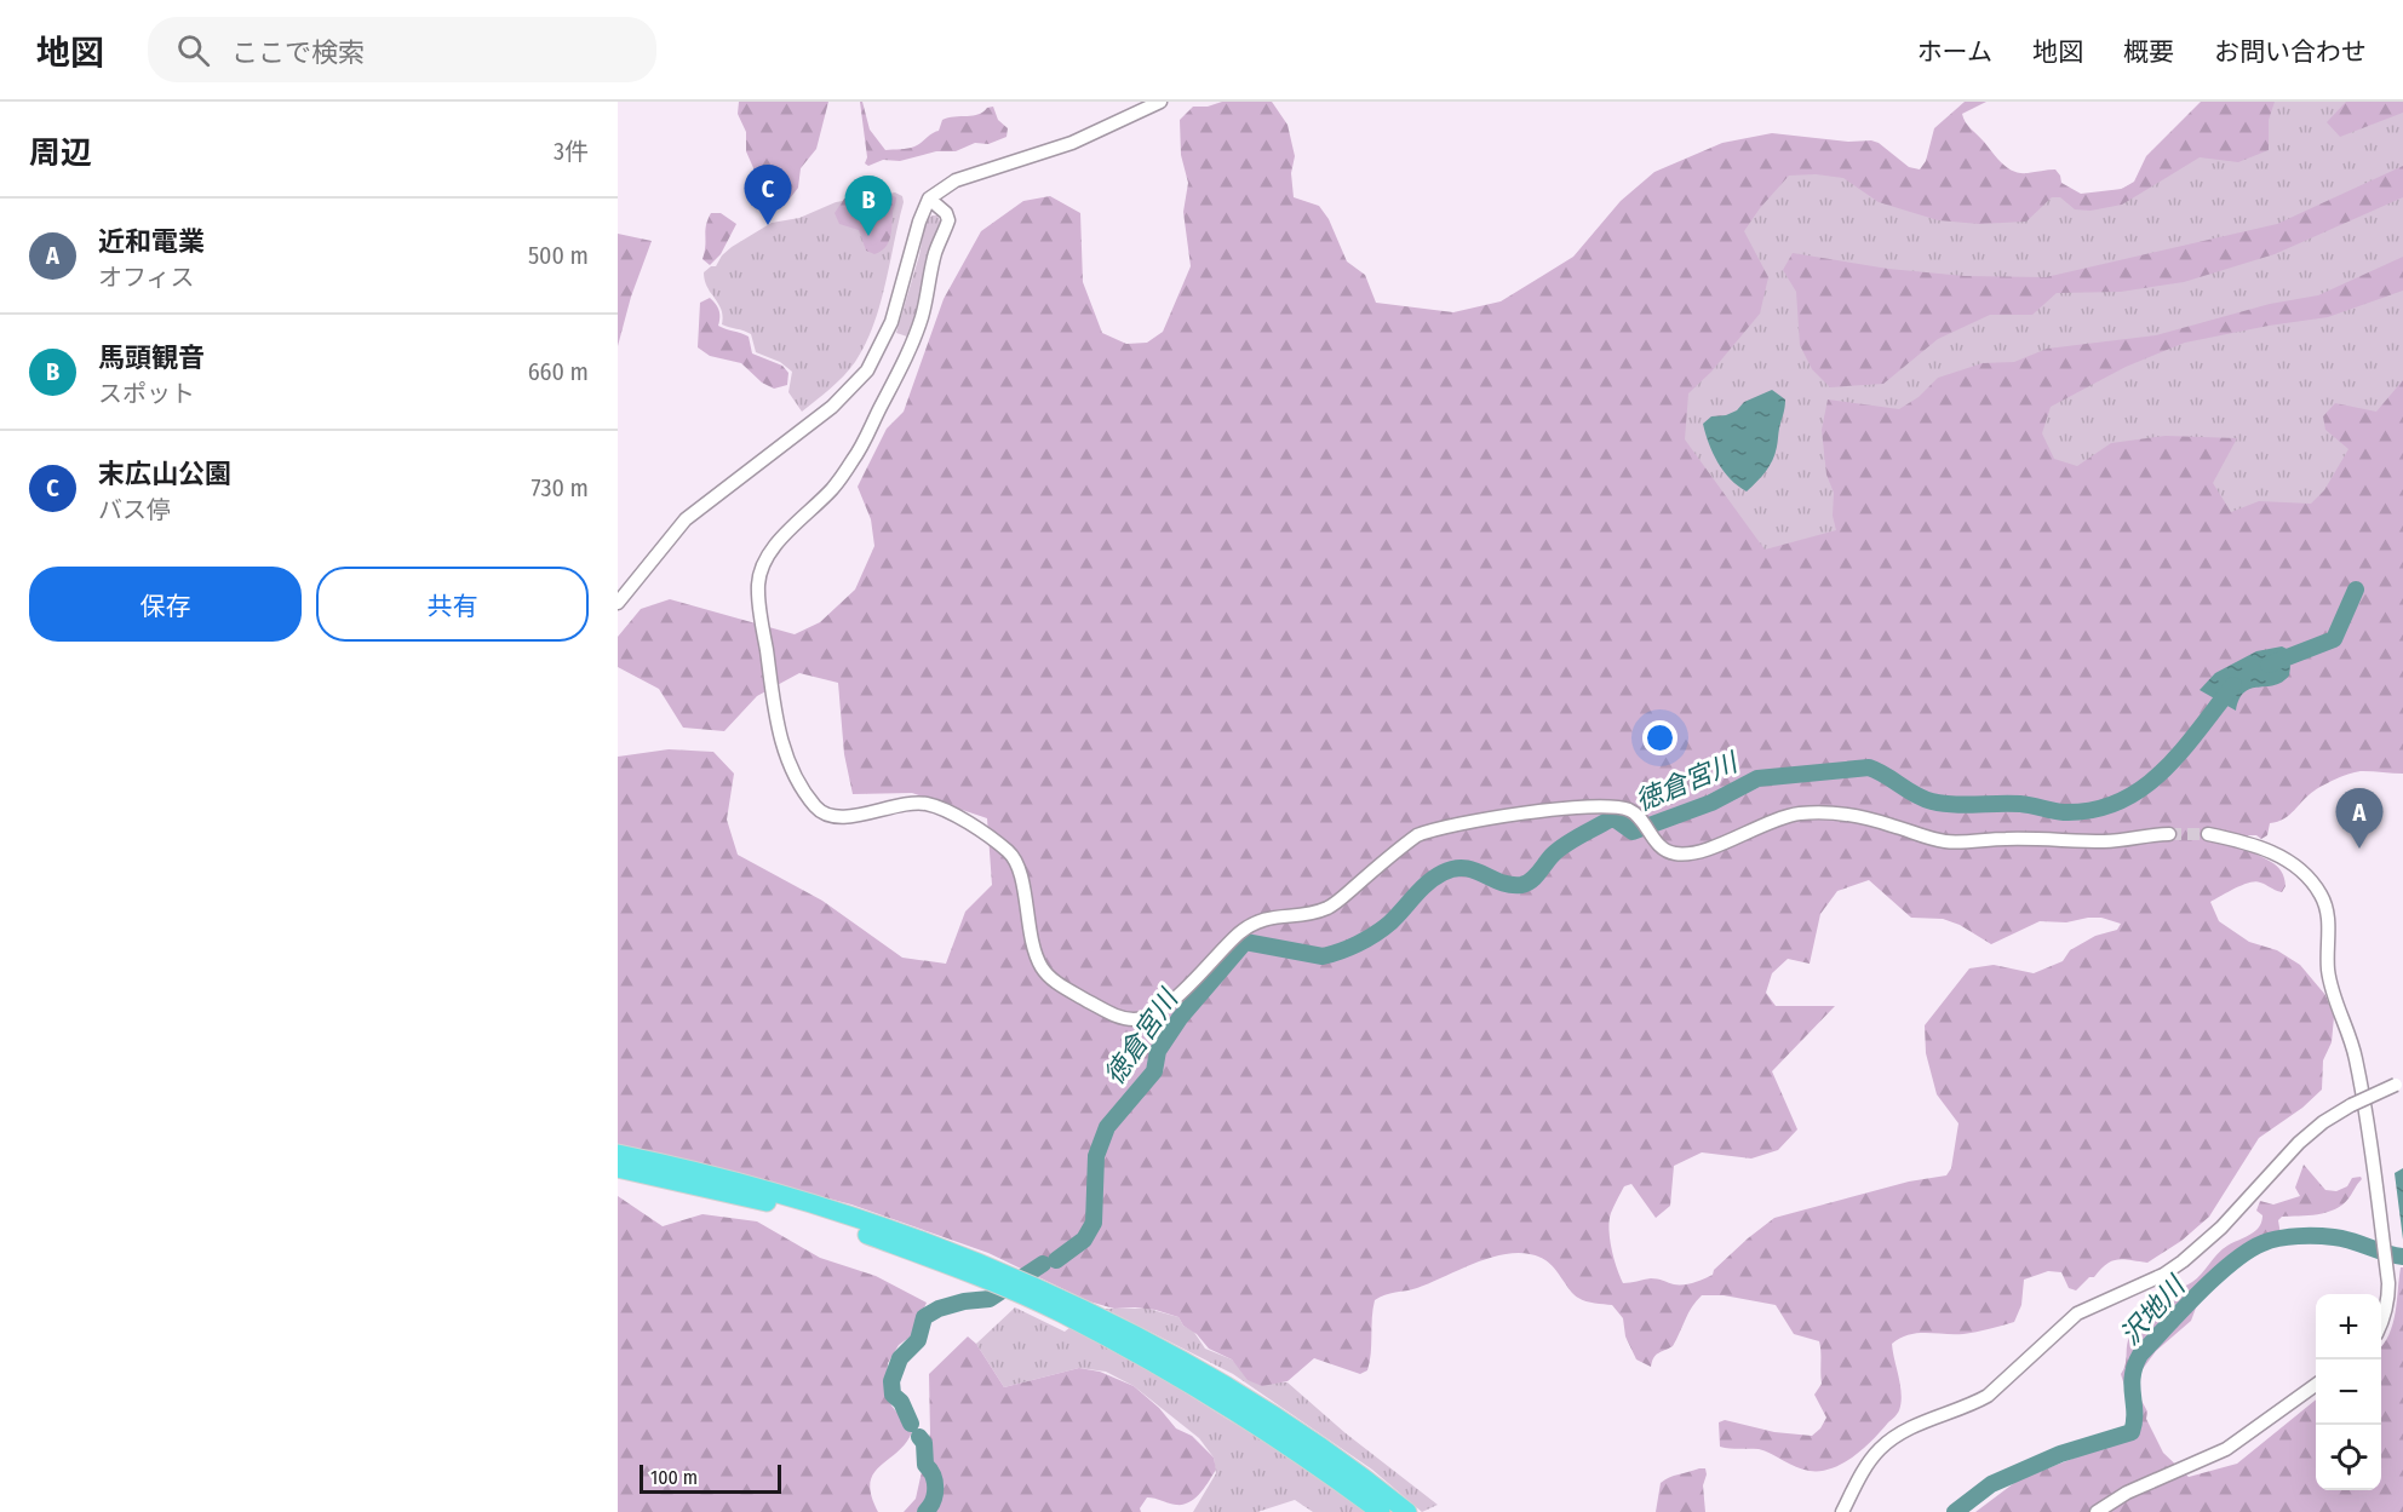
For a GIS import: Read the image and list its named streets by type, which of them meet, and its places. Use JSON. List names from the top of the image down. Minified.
{"water":["徳倉宮川","沢地川"],"scale_bar":"100 m","page":{"header":"地図","search":"ここで検索","nav":["ホーム","地図","概要","お問い合わせ"],"heading":["周辺","3件"],"pins":["C","B","A"],"list":[{"mark":"A","name":"近和電業","note":"オフィス","value":"500 m"},{"mark":"B","name":"馬頭観音","note":"スポット","value":"660 m"},{"mark":"C","name":"末広山公園","note":"バス停","value":"730 m"}],"buttons":["保存","共有"],"map_buttons":["+","−"],"scale":"100 m"}}
